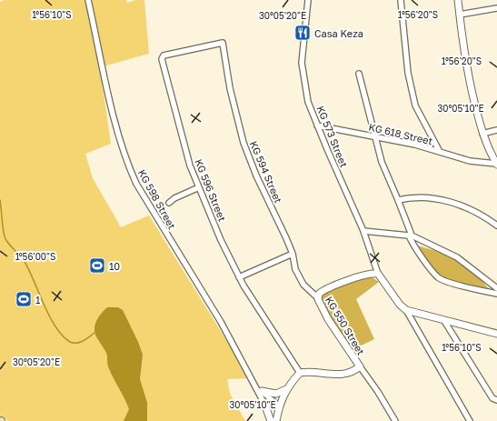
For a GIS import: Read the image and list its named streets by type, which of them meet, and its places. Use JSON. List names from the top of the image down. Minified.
{"streets":{"street":["KG 618 Street","KG 573 Street","KG 594 Street","KG 596 Street","KG 598 Street","KG 550 Street"]},"crossings":[["KG 618 Street","KG 573 Street"],["KG 573 Street","KG 550 Street"],["KG 594 Street","KG 596 Street"],["KG 594 Street","KG 550 Street"],["KG 596 Street","KG 550 Street"]],"places":{"restaurant":["Casa Keza"],"sports":["10","1"]},"coordinates":["1°56'10\"S","1°56'20\"S","30°05'20\"E","30°05'10\"E","1°56'00\"S"]}
